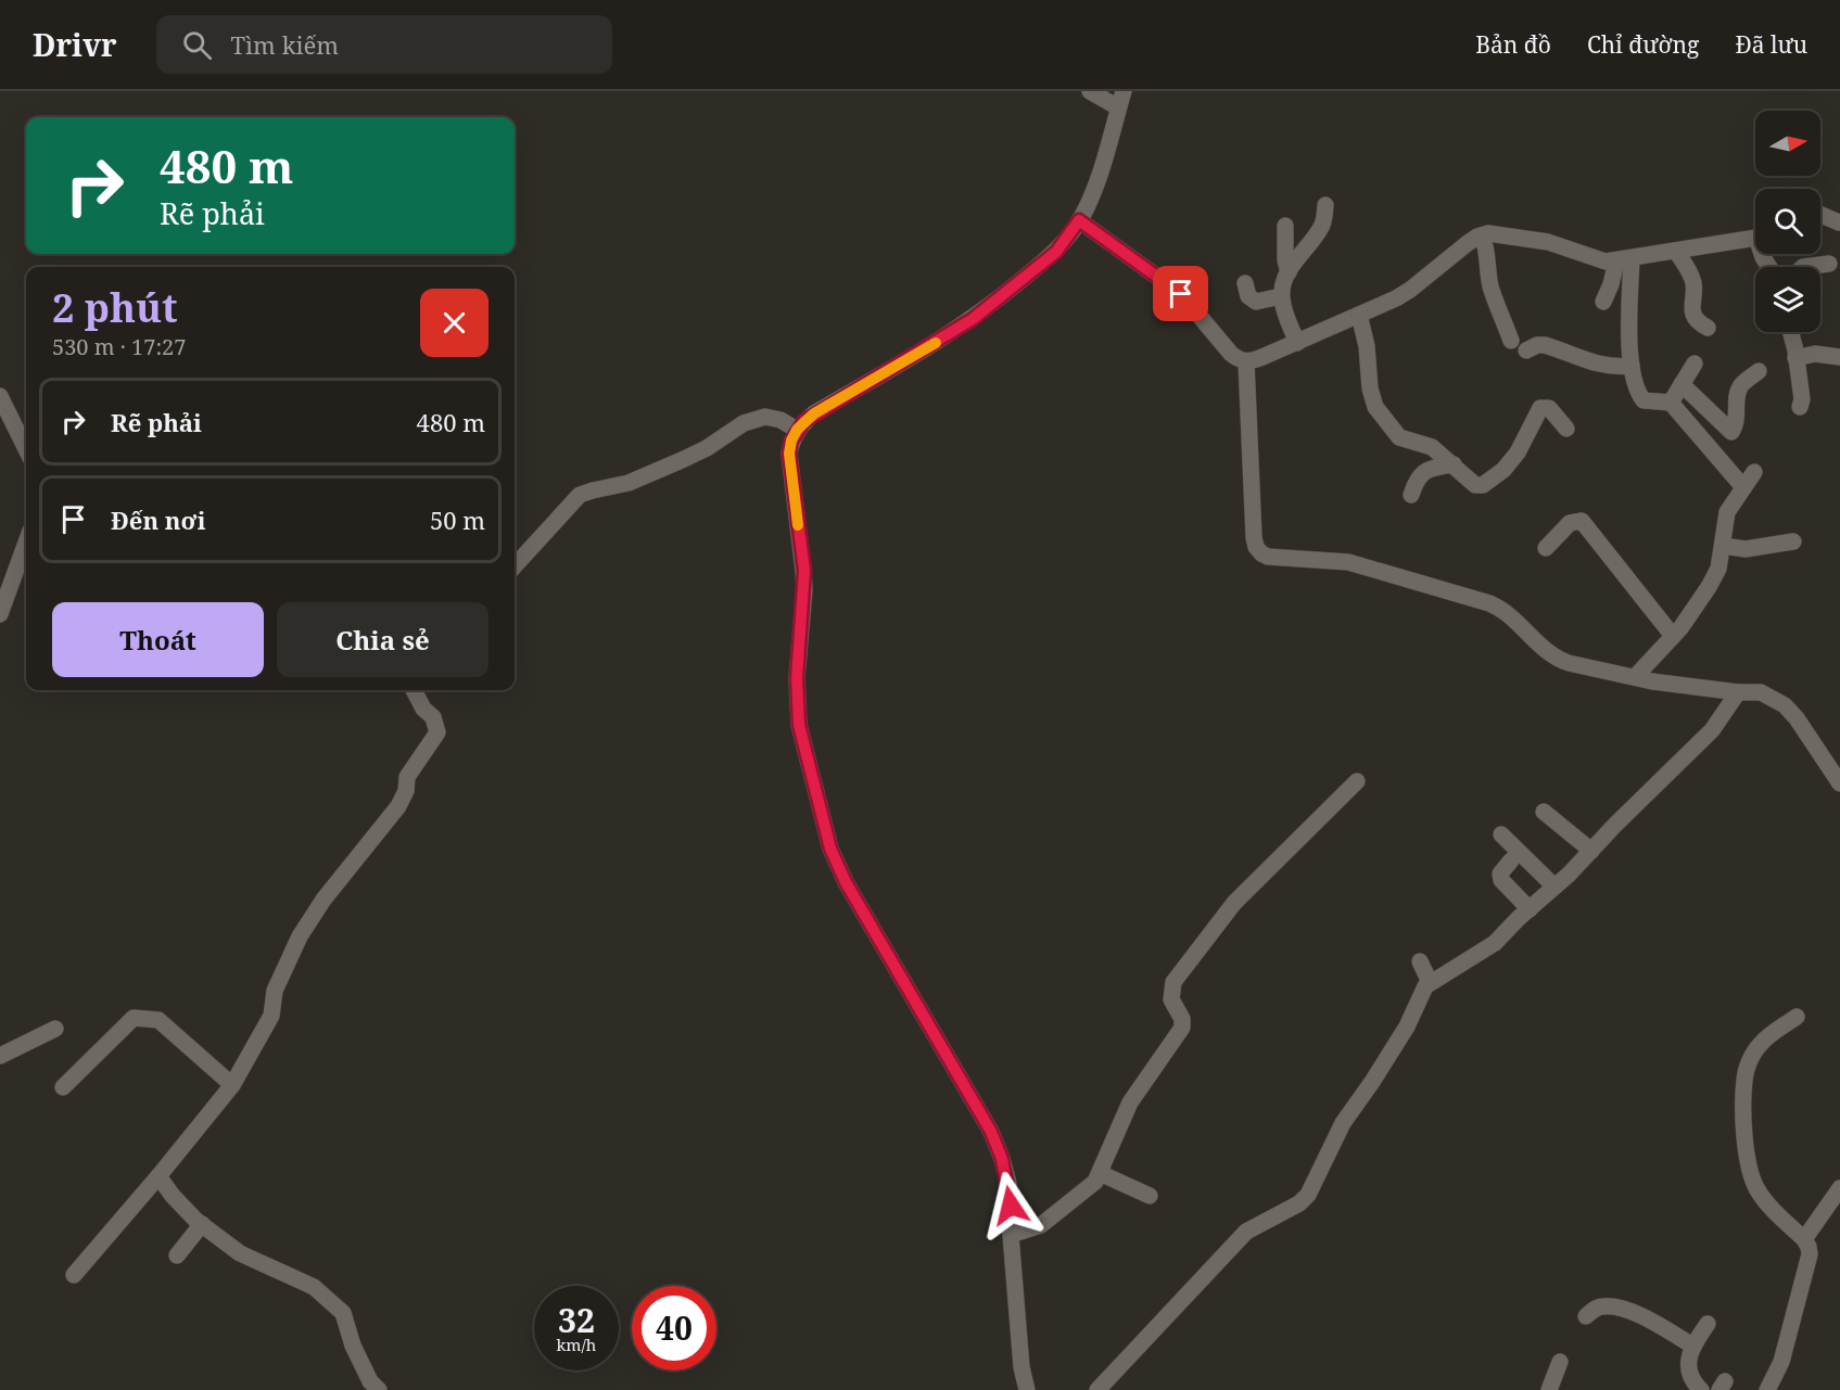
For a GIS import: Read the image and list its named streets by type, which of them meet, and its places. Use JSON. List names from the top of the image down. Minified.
{"north":"right","page":{"header":"Drivr","search":"Tìm kiếm","nav":["Bản đồ","Chỉ đường","Đã lưu"],"turn":["480 m","Rẽ phải"],"heading":["2 phút","530 m · 17:27"],"list":[{"name":"Rẽ phải","value":"480 m"},{"name":"Đến nơi","value":"50 m"}],"buttons":["Thoát","Chia sẻ"],"speed":"32 km/h","limit":"40"}}
